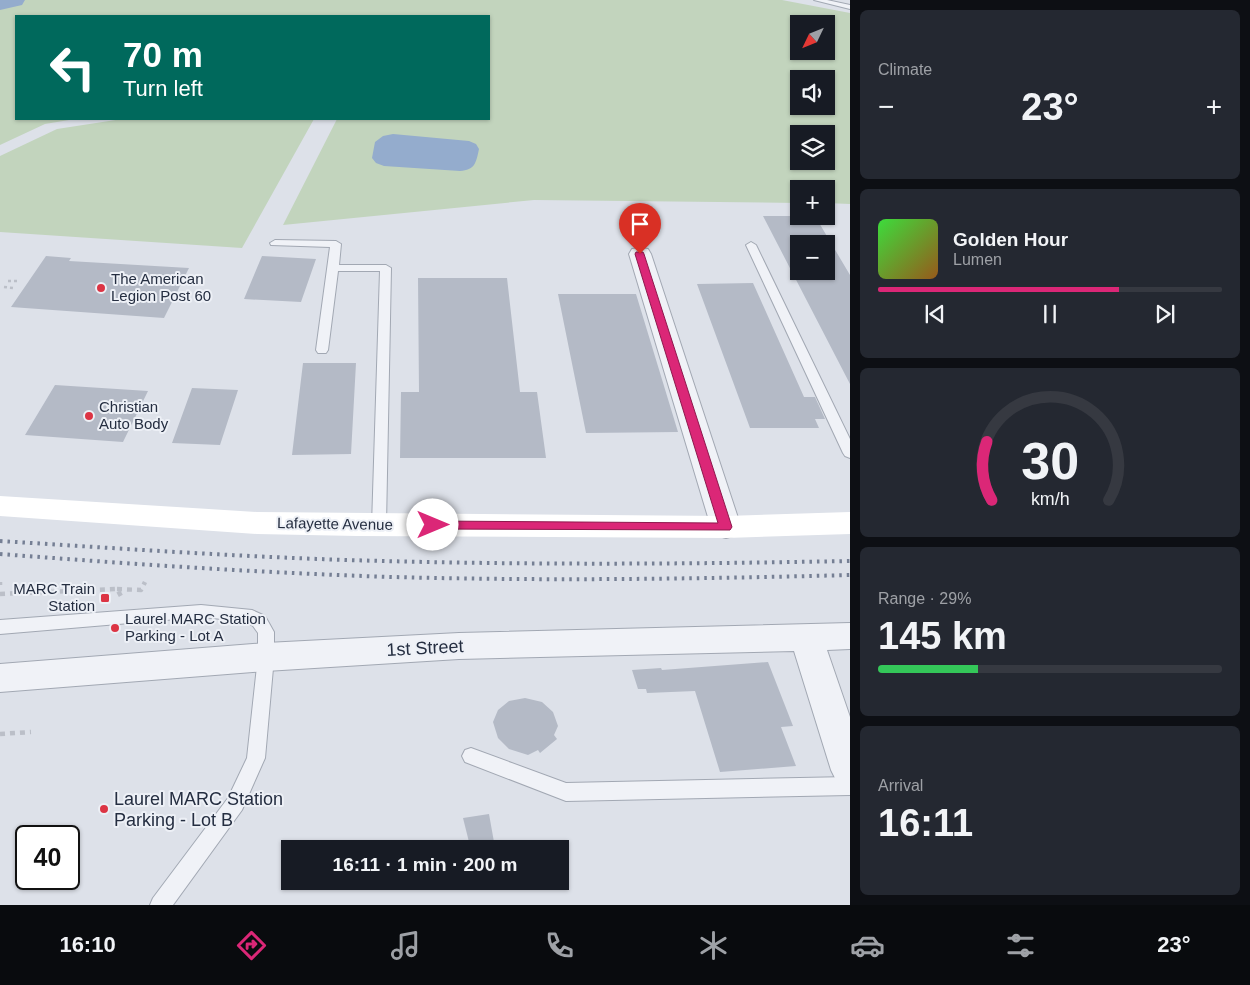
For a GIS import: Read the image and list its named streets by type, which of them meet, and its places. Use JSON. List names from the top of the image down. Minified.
{"streets":{"street":["Lafayette Avenue","1st Street"]},"places":{"other":["The American Legion Post 60","Christian Auto Body","Laurel MARC Station Parking - Lot A","Laurel MARC Station Parking - Lot B"],"transit":["MARC Train Station"]},"north":"bottom left","page":{"tile":["Climate",["Range · 29%","145 km"],["Arrival","16:11"]],"map_buttons":["+","−"],"turn":["70 m","Turn left"],"heat":["−","23°","+"],"song":["Golden Hour","Lumen"],"limit":"40","trip":"16:11 · 1 min · 200 m","tabs":["16:10","23°"],"gauge":["30","km/h"]}}
